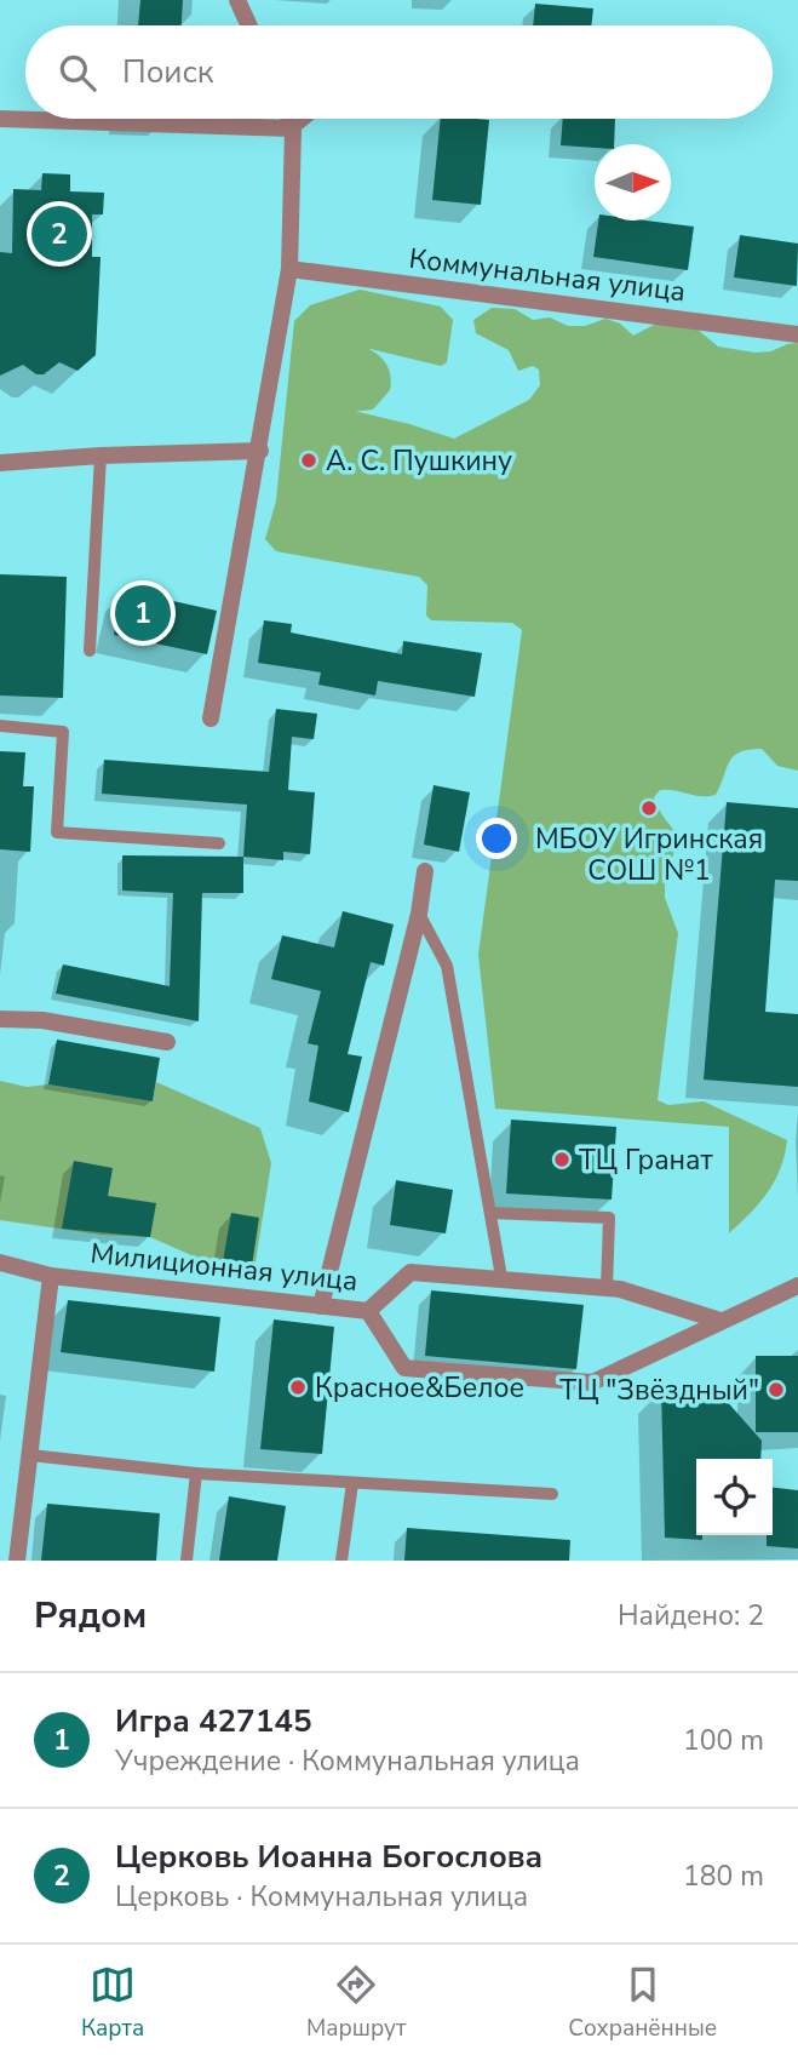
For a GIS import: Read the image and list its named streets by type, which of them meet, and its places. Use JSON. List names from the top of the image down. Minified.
{"streets":{"street":["Коммунальная улица","Милиционная улица"]},"places":["А. С. Пушкину","МБОУ Игринская СОШ №1","ТЦ Гранат","Красное&Белое","ТЦ \"Звёздный\""],"north":"right","page":{"search":"Поиск","pins":["2","1"],"heading":["Рядом","Найдено: 2"],"list":[{"mark":"1","name":"Игра 427145","note":"Учреждение · Коммунальная улица","value":"100 m"},{"mark":"2","name":"Церковь Иоанна Богослова","note":"Церковь · Коммунальная улица","value":"180 m"}],"nav":["Карта","Маршрут","Сохранённые"]}}
